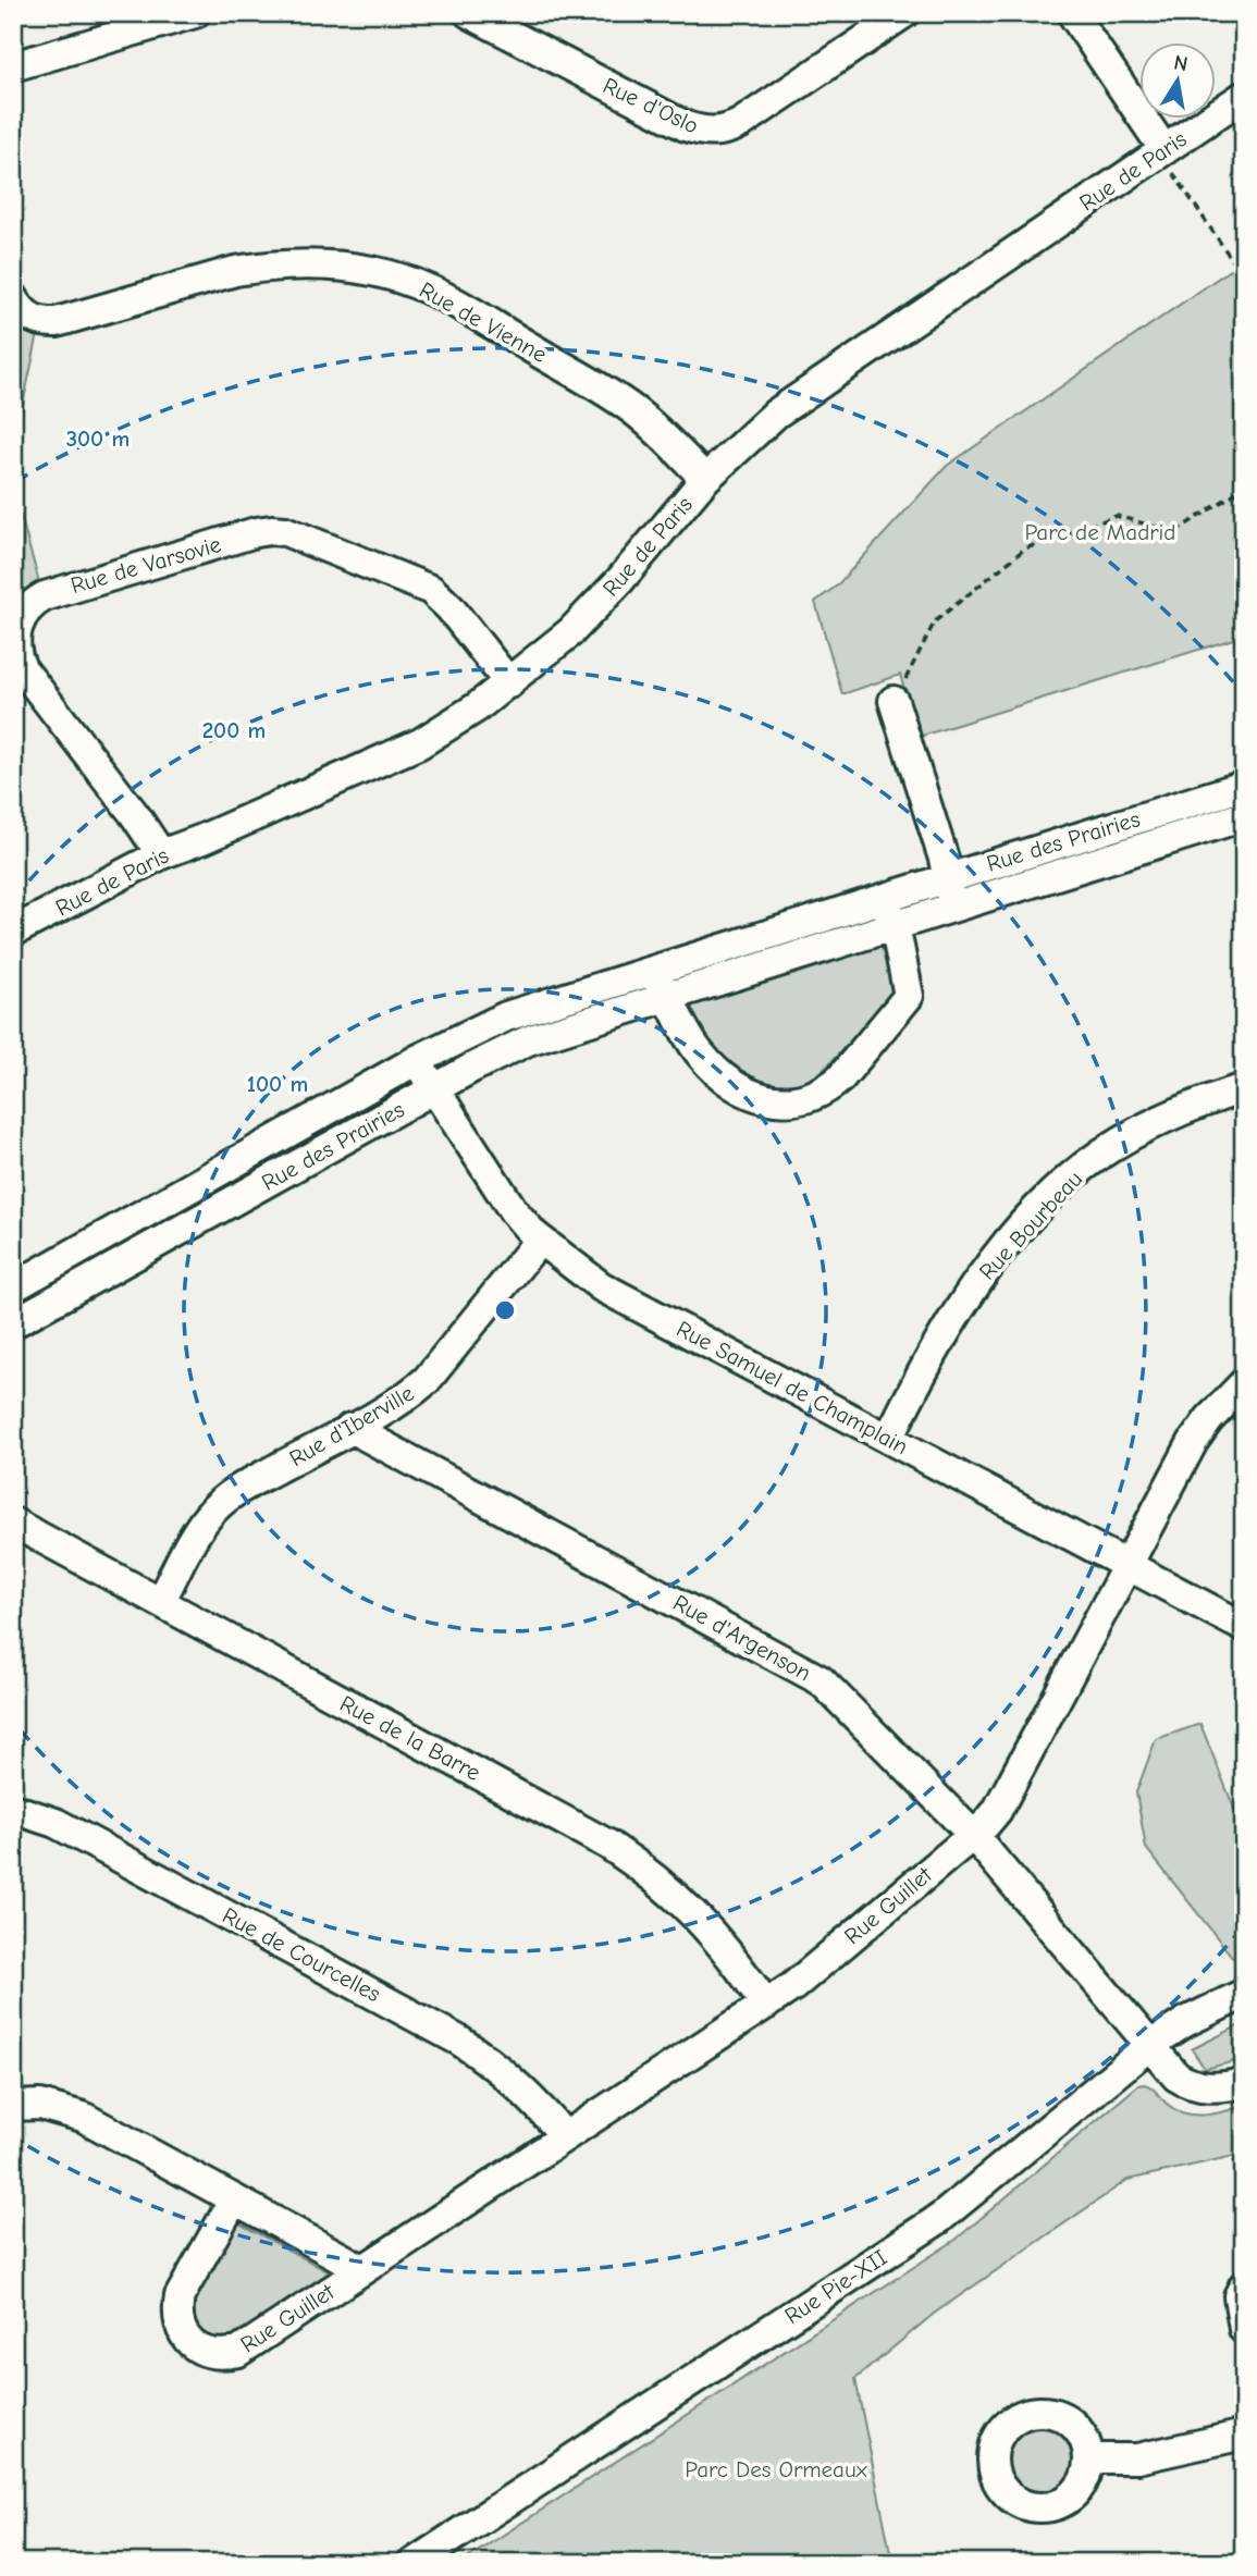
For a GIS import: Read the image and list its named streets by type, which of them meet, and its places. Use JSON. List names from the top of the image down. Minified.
{"streets":{"street":["Rue d'Oslo","Rue de Paris","Rue de Vienne","Rue de Varsovie","Rue des Prairies","Rue Bourbeau","Rue Samuel de Champlain","Rue d'Iberville","Rue d'Argenson","Rue de la Barre","Rue Guillet","Rue de Courcelles","Rue Pie-XII"]},"crossings":[["Rue de Paris","Rue de Vienne"],["Rue de Paris","Rue de Varsovie"],["Rue des Prairies","Rue Samuel de Champlain"],["Rue Bourbeau","Rue Samuel de Champlain"],["Rue Samuel de Champlain","Rue d'Iberville"],["Rue Samuel de Champlain","Rue Guillet"],["Rue d'Iberville","Rue d'Argenson"],["Rue d'Iberville","Rue de la Barre"],["Rue d'Argenson","Rue Guillet"],["Rue d'Argenson","Rue Pie-XII"],["Rue de la Barre","Rue Guillet"],["Rue Guillet","Rue de Courcelles"]],"parks":["Parc de Madrid","Parc Des Ormeaux"],"north":"top","rings":["300 m","200 m","100 m"]}
